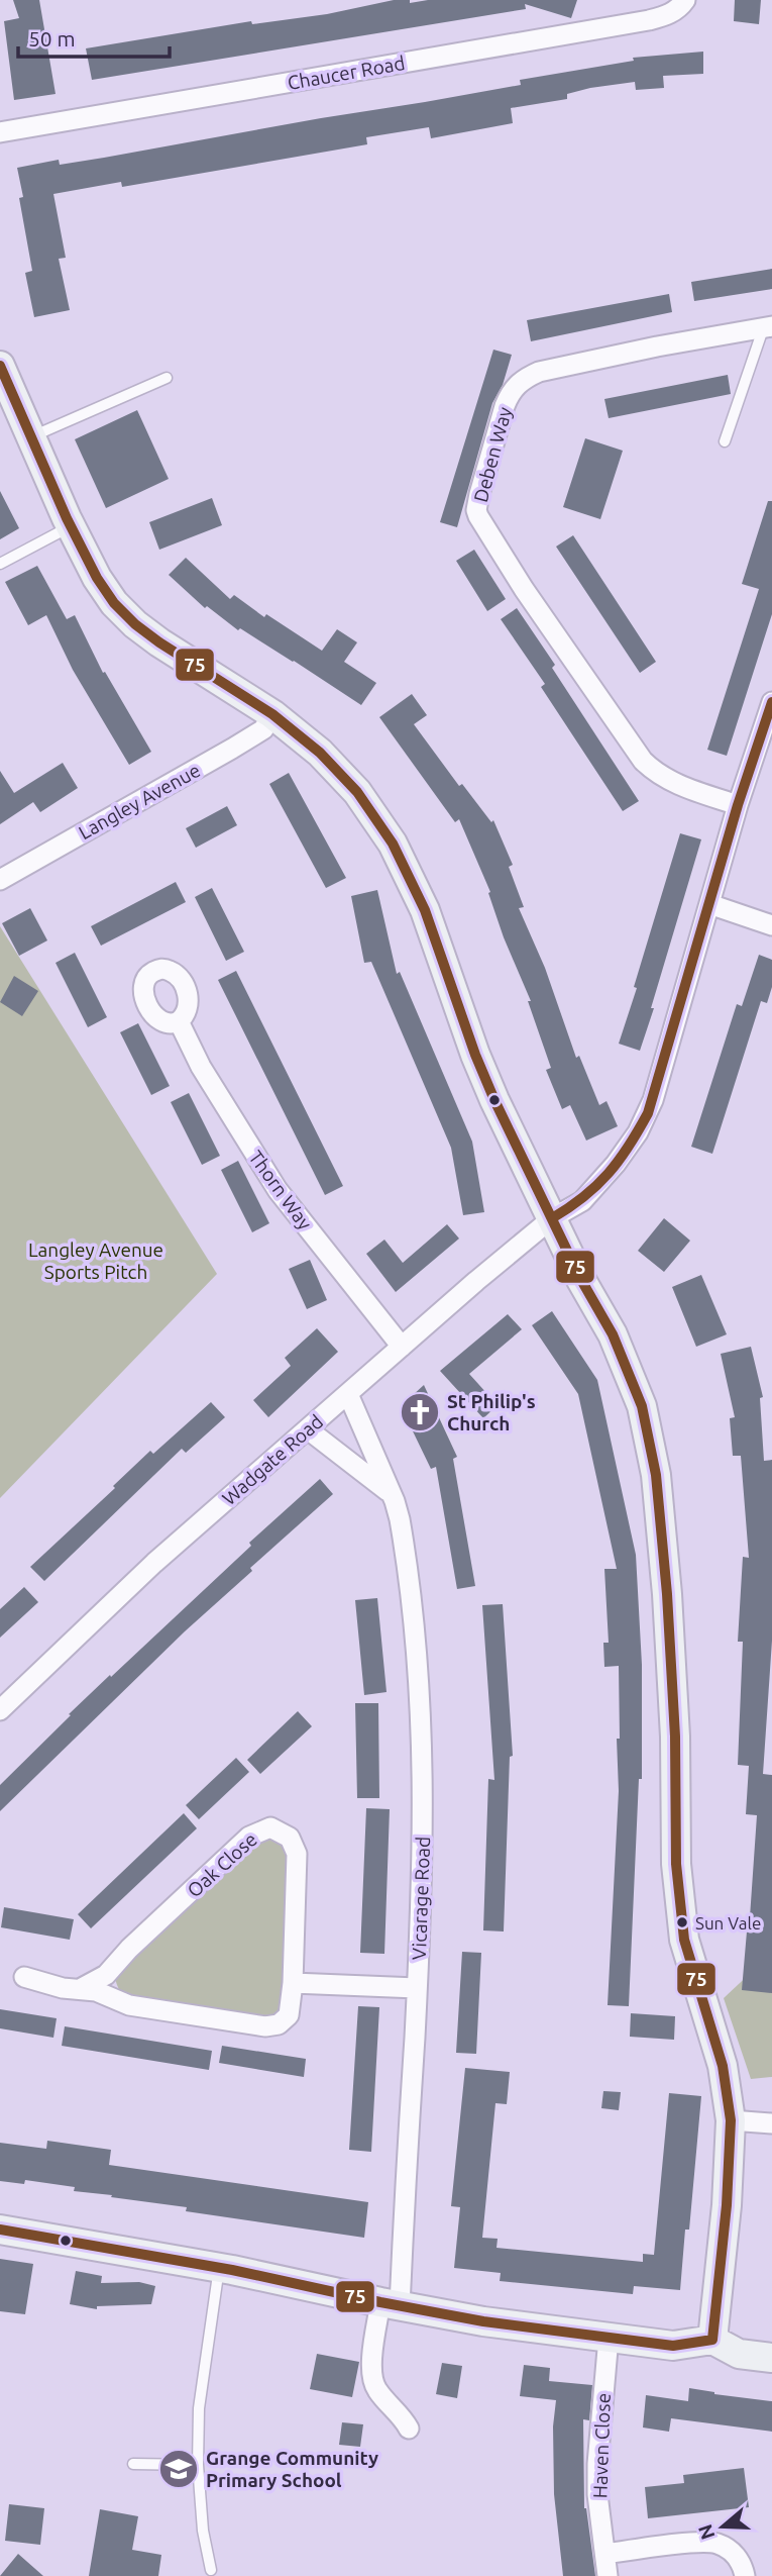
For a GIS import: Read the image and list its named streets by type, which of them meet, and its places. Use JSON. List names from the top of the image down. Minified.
{"streets":{"street":["Chaucer Road","Deben Way","Langley Avenue","Thorn Way","Wadgate Road","Oak Close","Vicarage Road","Haven Close"]},"crossings":[["Deben Way","Wadgate Road"],["Thorn Way","Wadgate Road"],["Wadgate Road","Vicarage Road"]],"parks":["Langley Avenue Sports Pitch"],"places":{"church":["St Philip's Church"],"other":["Sun Vale"],"school or university":["Grange Community Primary School"]},"lines":["transit line 75"],"scale_bar":"50 m","north":"left"}
